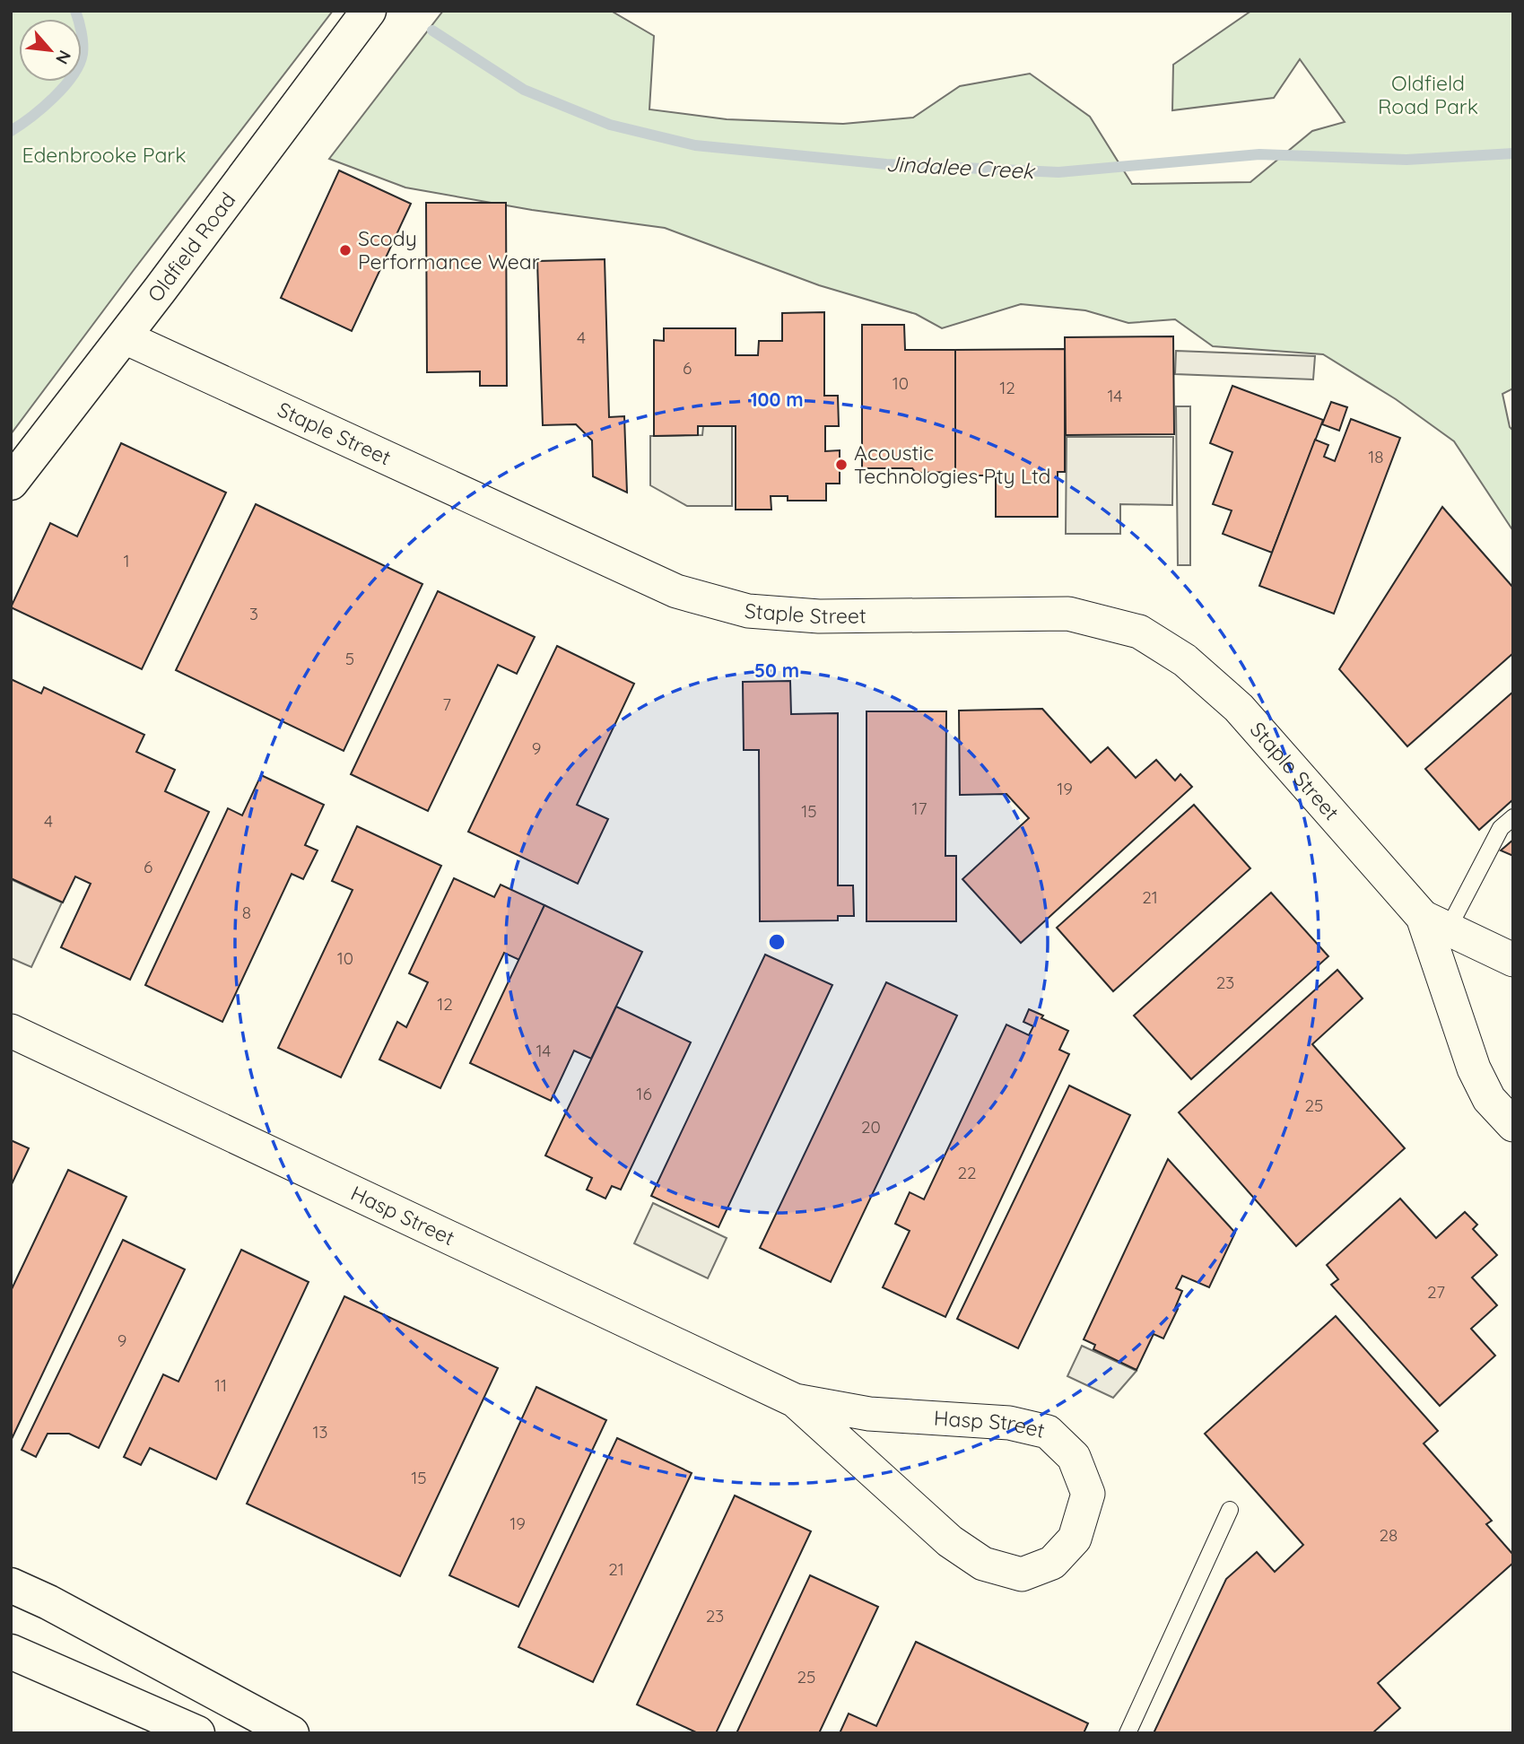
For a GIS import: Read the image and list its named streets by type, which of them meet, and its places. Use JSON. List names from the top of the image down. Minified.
{"streets":{"street":["Oldfield Road","Staple Street","Hasp Street"]},"crossings":[["Oldfield Road","Staple Street"]],"water":["Jindalee Creek"],"parks":["Oldfield Road Park","Edenbrooke Park"],"places":["Scody Performance Wear","Acoustic Technologies Pty Ltd"],"house_numbers":["4","6","10","12","14","18","1","3","5","7","9","19","17","15","4","6","21","8","10","23","12","14","16","25","20","22","27","9","11","13","15","19","28","21","23","25"],"north":"bottom right","rings":["100 m","50 m"]}
